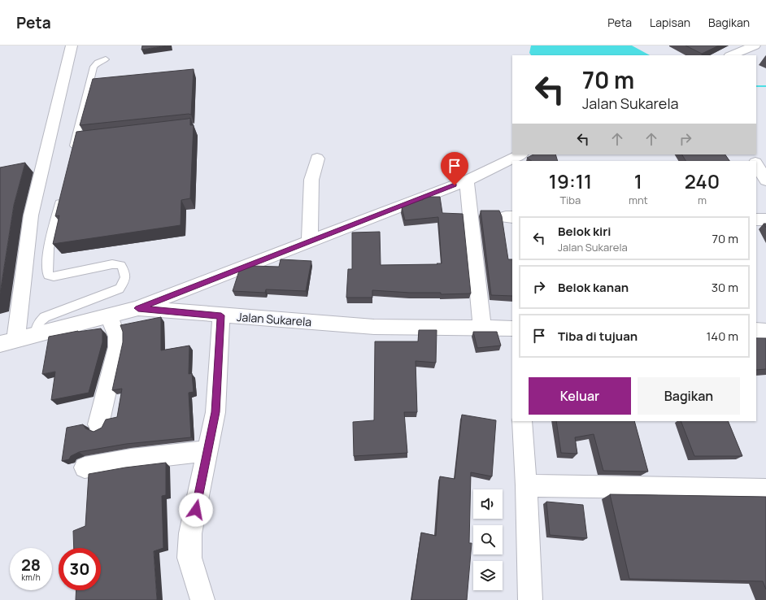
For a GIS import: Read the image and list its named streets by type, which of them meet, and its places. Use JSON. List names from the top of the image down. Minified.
{"streets":{"street":["Jalan Sukarela"]},"page":{"header":"Peta","nav":["Peta","Lapisan","Bagikan"],"turn":["70 m","Jalan Sukarela"],"eta":["19:11","Tiba","1","mnt","240","m"],"list":[{"name":"Belok kiri","note":"Jalan Sukarela","value":"70 m"},{"name":"Belok kanan","value":"30 m"},{"name":"Tiba di tujuan","value":"140 m"}],"buttons":["Keluar","Bagikan"],"speed":"28 km/h","limit":"30"}}
